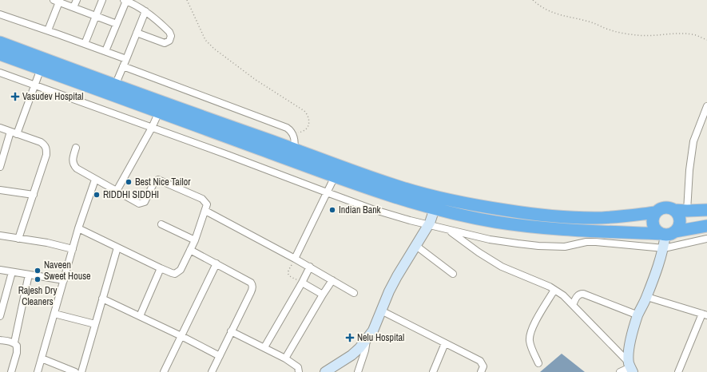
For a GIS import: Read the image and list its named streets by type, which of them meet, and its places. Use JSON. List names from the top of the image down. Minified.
{"places":{"health":["Vasudev Hospital","Nelu Hospital"],"other":["Best Nice Tailor","RIDDHI SIDDHI","Indian Bank","Naveen Sweet House","Rajesh Dry Cleaners"]}}
